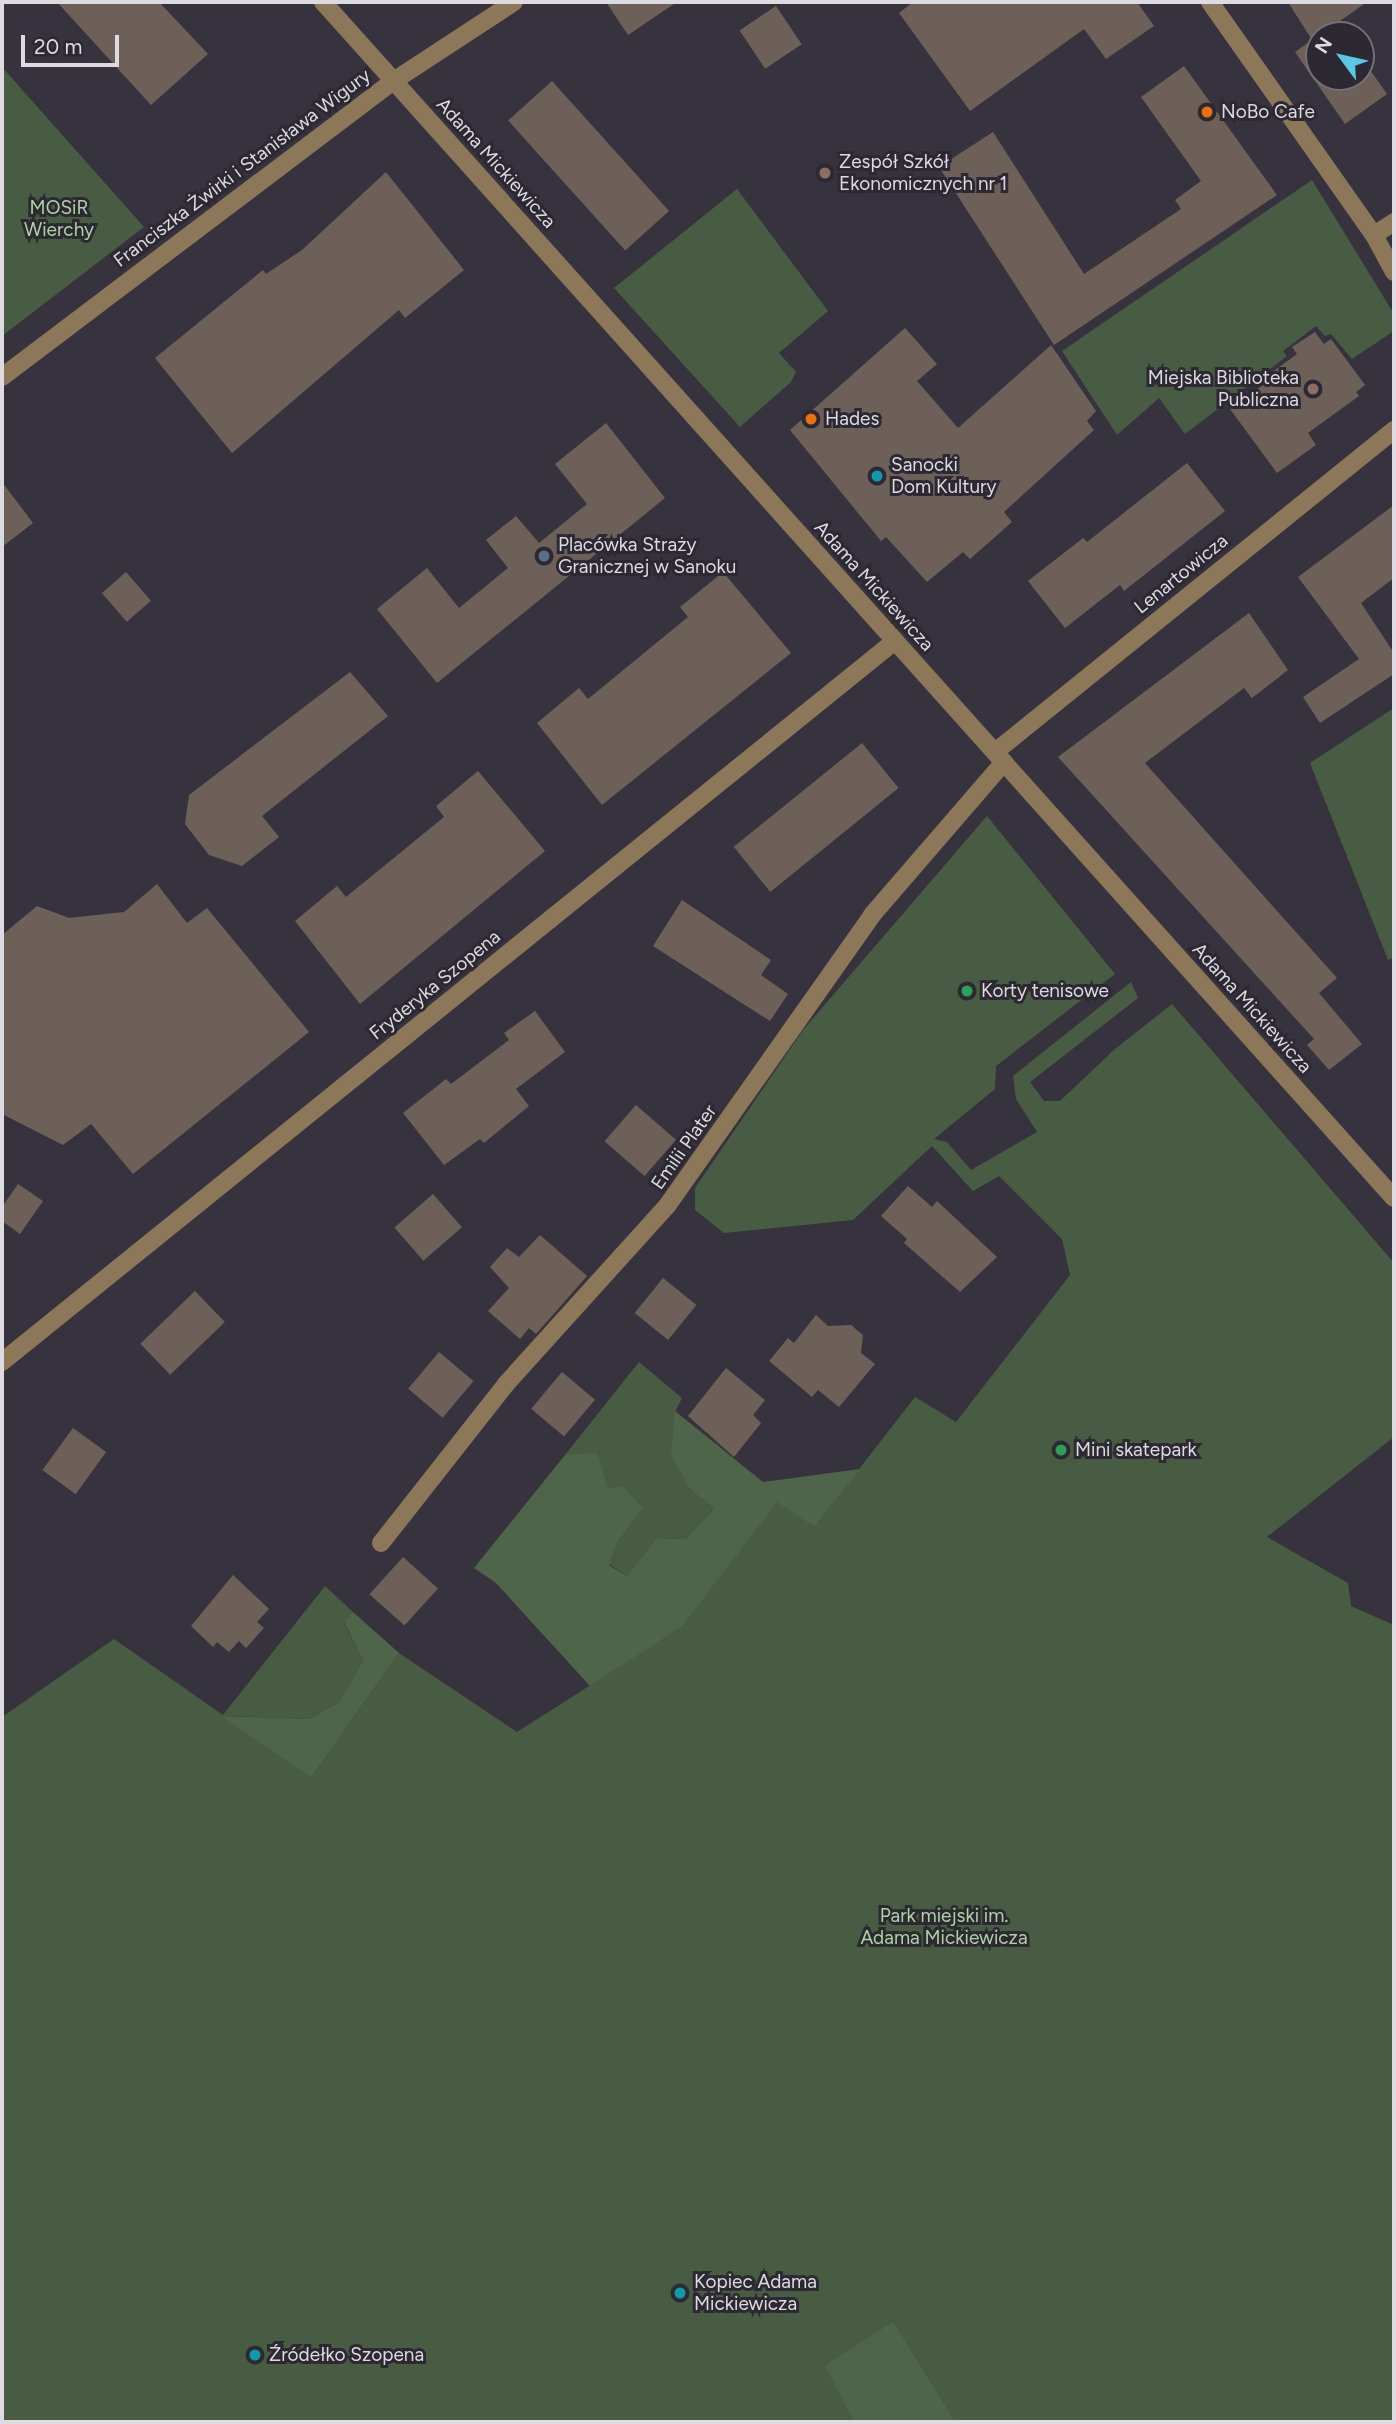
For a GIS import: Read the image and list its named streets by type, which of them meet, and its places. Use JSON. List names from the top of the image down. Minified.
{"streets":{"street":["Adama Mickiewicza","Franciszka Żwirki i Stanisława Wigury","Lenartowicza","Fryderyka Szopena","Emilii Plater"]},"crossings":[["Adama Mickiewicza","Franciszka Żwirki i Stanisława Wigury"],["Adama Mickiewicza","Lenartowicza"],["Adama Mickiewicza","Fryderyka Szopena"],["Adama Mickiewicza","Emilii Plater"],["Lenartowicza","Emilii Plater"]],"parks":["MOSiR Wierchy","Park miejski im. Adama Mickiewicza"],"places":["NoBo Cafe","Zespół Szkół Ekonomicznych nr 1","Miejska Biblioteka Publiczna","Hades","Sanocki Dom Kultury","Placówka Straży Granicznej w Sanoku","Korty tenisowe","Mini skatepark","Kopiec Adama Mickiewicza","Źródełko Szopena"],"scale_bar":"20 m","north":"top left"}
